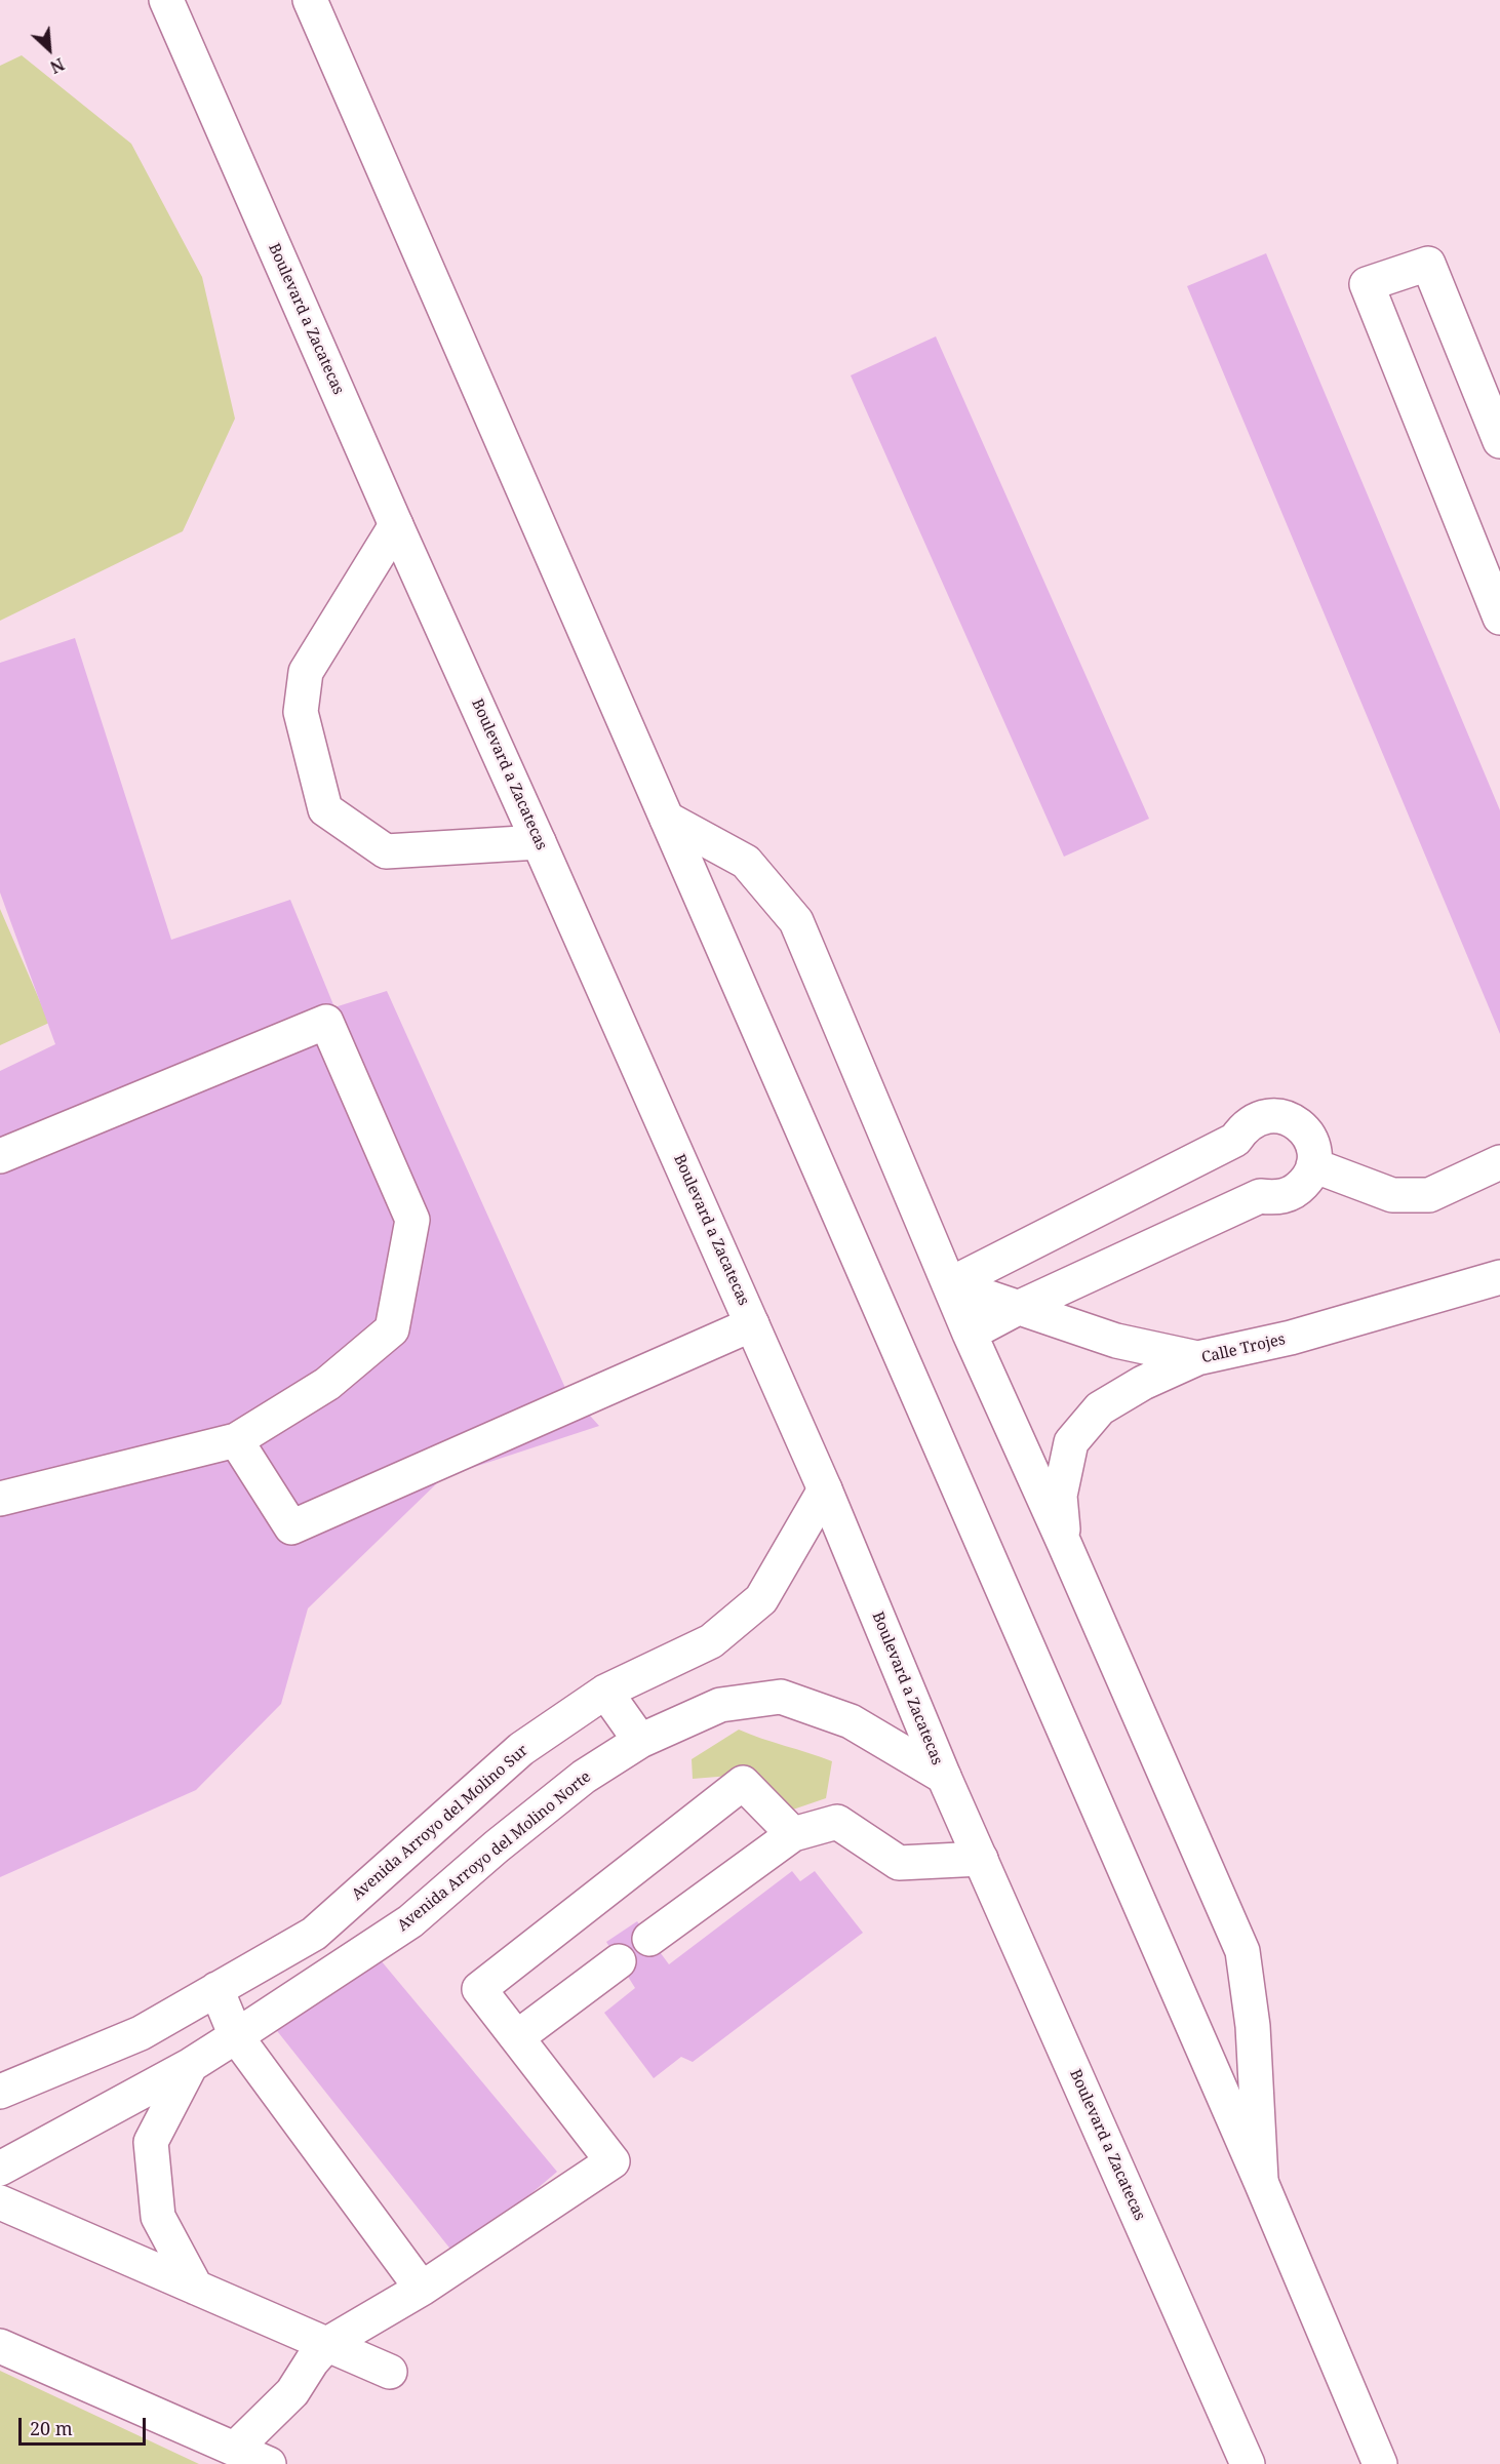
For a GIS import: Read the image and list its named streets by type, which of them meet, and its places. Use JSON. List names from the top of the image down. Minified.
{"streets":{"street":["Boulevard a Zacatecas","Calle Trojes","Avenida Arroyo del Molino Sur","Avenida Arroyo del Molino Norte"]},"crossings":[["Boulevard a Zacatecas","Avenida Arroyo del Molino Sur"],["Boulevard a Zacatecas","Avenida Arroyo del Molino Norte"]],"scale_bar":"20 m","north":"bottom right"}
